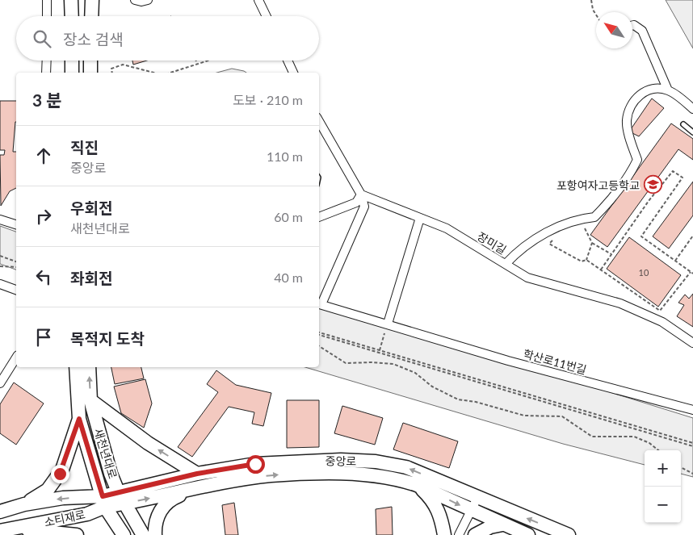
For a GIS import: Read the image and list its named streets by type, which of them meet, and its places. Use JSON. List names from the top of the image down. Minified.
{"streets":{"main road":["새천년대로","중앙로","소티재로"],"street":["장미길","학산로11번길"]},"crossings":[["새천년대로","중앙로"],["새천년대로","소티재로"],["중앙로","소티재로"]],"places":{"school or university":["포항여자고등학교"]},"house_numbers":["10"],"north":"top left","page":{"search":"장소 검색","heading":["3 분","도보 · 210 m"],"list":[["직진","중앙로","110 m"],["우회전","새천년대로","60 m"],["좌회전","40 m"],"목적지 도착"],"map_buttons":["+","−"]}}
